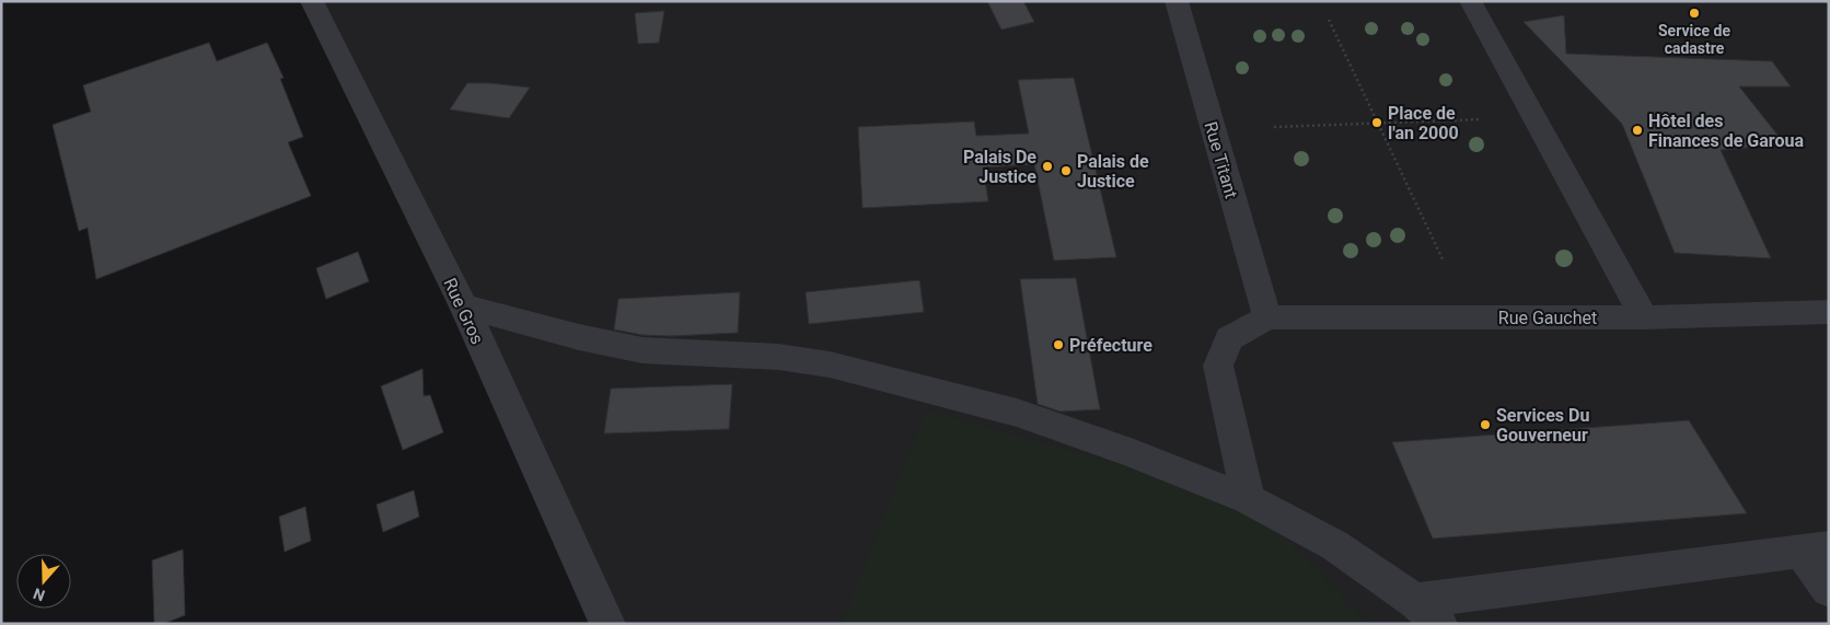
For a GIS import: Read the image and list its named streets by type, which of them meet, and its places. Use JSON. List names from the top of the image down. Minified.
{"streets":{"street":["Rue Titant","Rue Gros","Rue Gauchet"]},"crossings":[["Rue Titant","Rue Gauchet"]],"places":["Service de cadastre","Place de l'an 2000","Hôtel des Finances de Garoua","Palais De Justice","Palais de Justice","Préfecture","Services Du Gouverneur"],"north":"bottom"}
